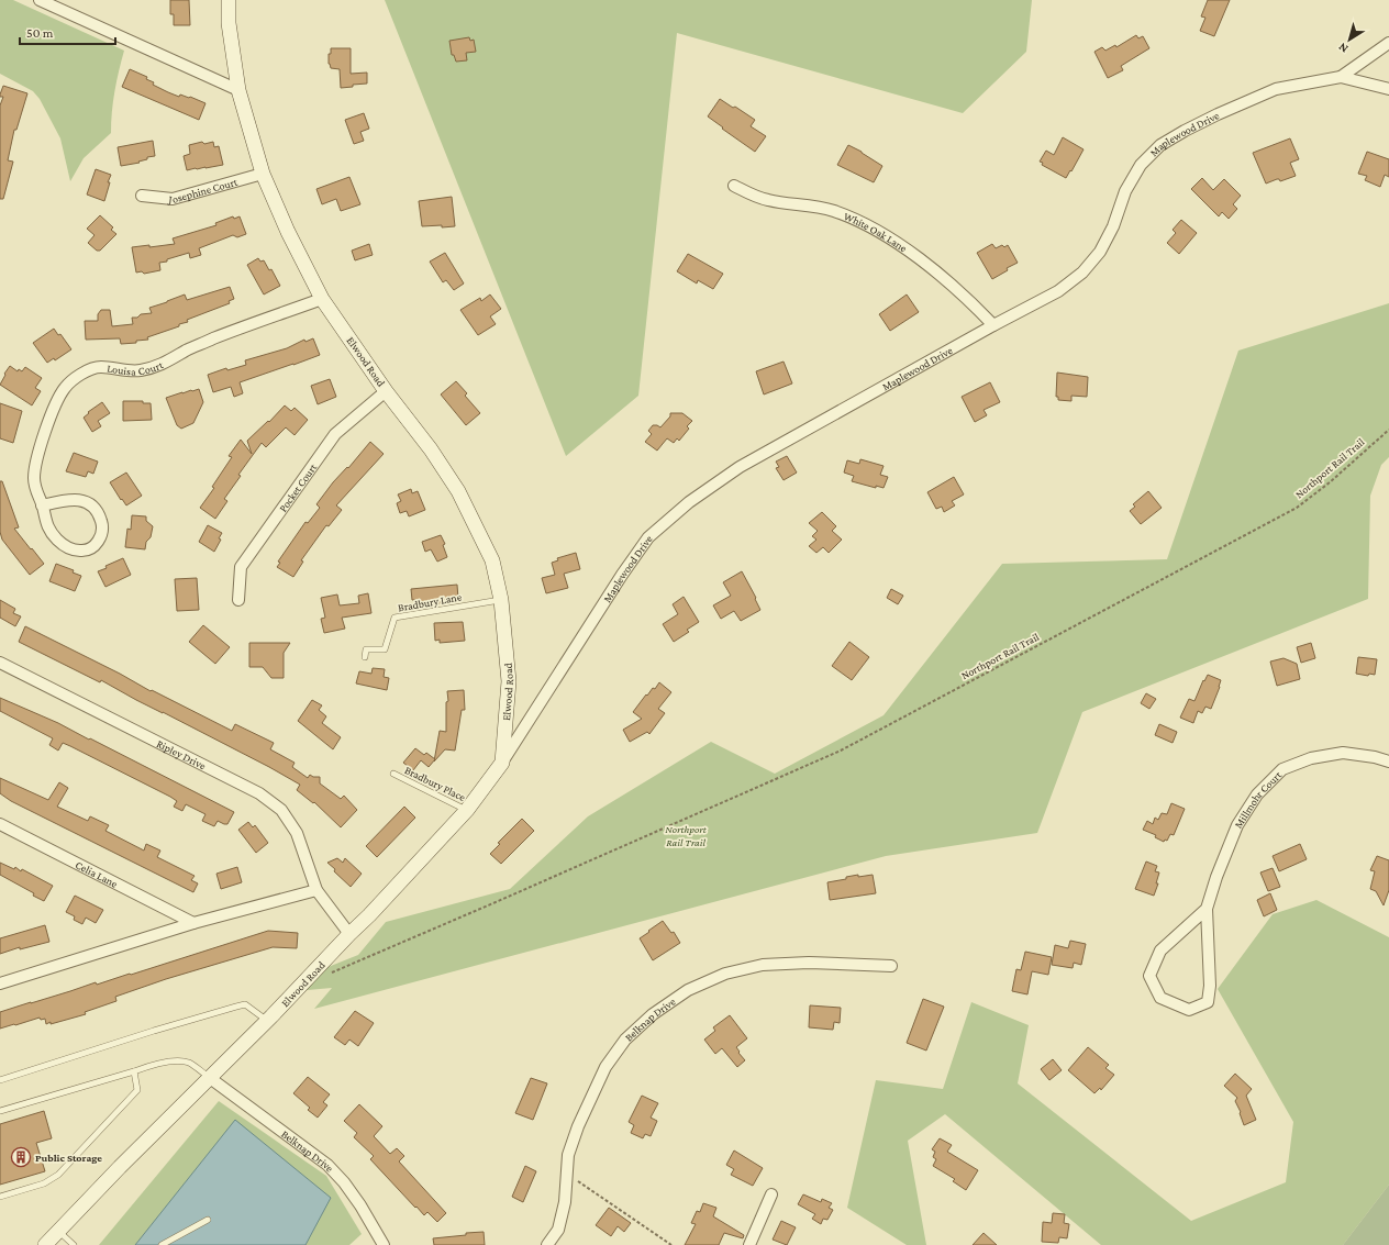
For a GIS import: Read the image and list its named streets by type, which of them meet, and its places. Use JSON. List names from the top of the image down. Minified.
{"streets":{"main road":["Elwood Road"],"street":["Maplewood Drive","Josephine Court","White Oak Lane","Louisa Court","Pocket Court","Ripley Drive","Millmohr Court","Celia Lane","Belknap Drive"],"lane":["Bradbury Lane","Bradbury Place"],"path":["Northport Rail Trail"]},"crossings":[["Maplewood Drive","White Oak Lane"],["Maplewood Drive","Elwood Road"],["Josephine Court","Elwood Road"],["Elwood Road","Louisa Court"],["Elwood Road","Pocket Court"],["Elwood Road","Bradbury Lane"],["Elwood Road","Ripley Drive"],["Elwood Road","Bradbury Place"],["Elwood Road","Belknap Drive"]],"parks":["Northport Rail Trail"],"places":{"building":["Public Storage"]},"scale_bar":"50 m","north":"bottom left"}
